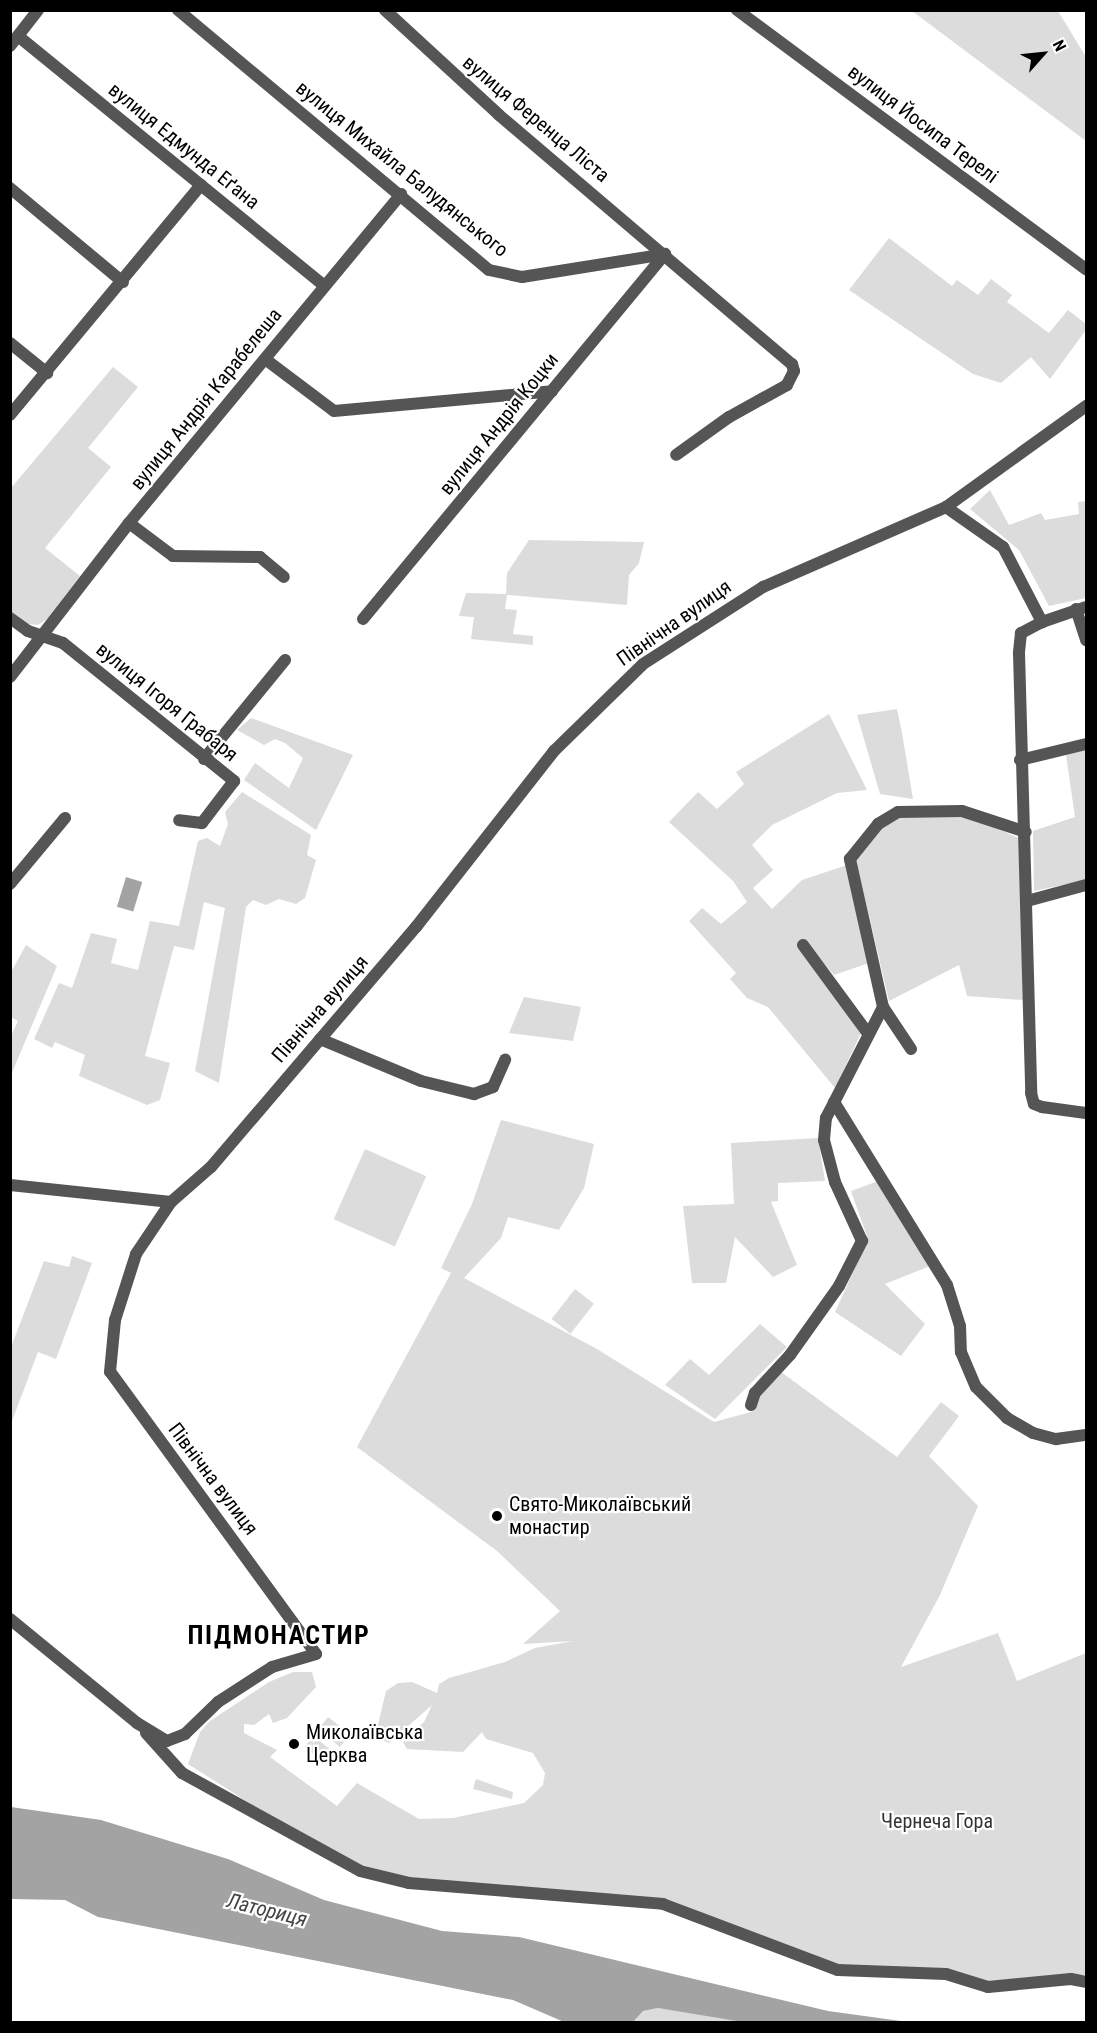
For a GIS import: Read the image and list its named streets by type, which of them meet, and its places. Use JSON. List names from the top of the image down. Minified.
{"streets":{"street":["вулиця Ференца Ліста","вулиця Йосипа Терелі","вулиця Едмунда Еґана","вулиця Михайла Балудянського","вулиця Андрія Карабелеша","вулиця Андрія Коцки","Північна вулиця","вулиця Ігоря Грабаря"]},"crossings":[["вулиця Ференца Ліста","вулиця Михайла Балудянського"],["вулиця Ференца Ліста","вулиця Андрія Коцки"],["вулиця Едмунда Еґана","вулиця Андрія Карабелеша"],["вулиця Михайла Балудянського","вулиця Андрія Карабелеша"],["вулиця Михайла Балудянського","вулиця Андрія Коцки"],["вулиця Андрія Карабелеша","вулиця Ігоря Грабаря"]],"districts":["ПІДМОНАСТИР"],"water":["Латориця"],"parks":["Чернеча Гора"],"places":["Свято-Миколаївський монастир","Миколаївська Церква"],"north":"top right"}
